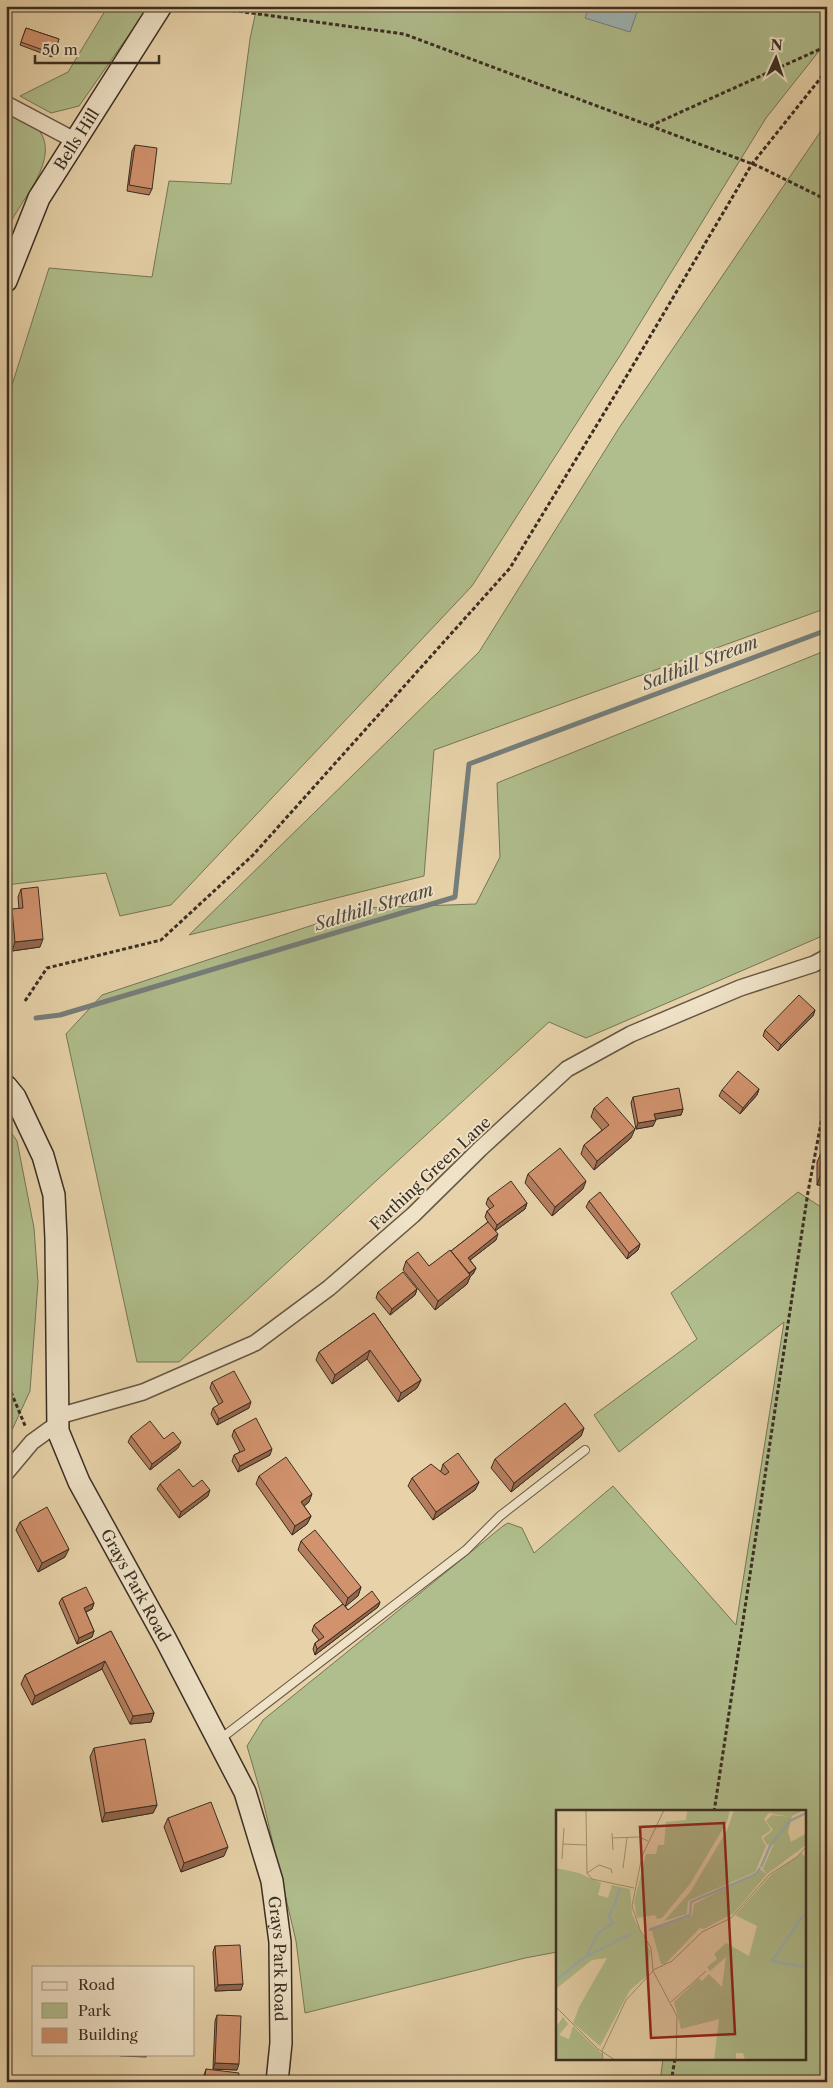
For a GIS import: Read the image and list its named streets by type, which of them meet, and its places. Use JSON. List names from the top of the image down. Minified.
{"streets":{"main road":["Bells Hill","Grays Park Road"],"street":["Farthing Green Lane"]},"crossings":[["Farthing Green Lane","Grays Park Road"]],"water":["Salthill Stream"],"legend":["Road","Park","Building"],"scale_bar":"50 m","north":"top"}
